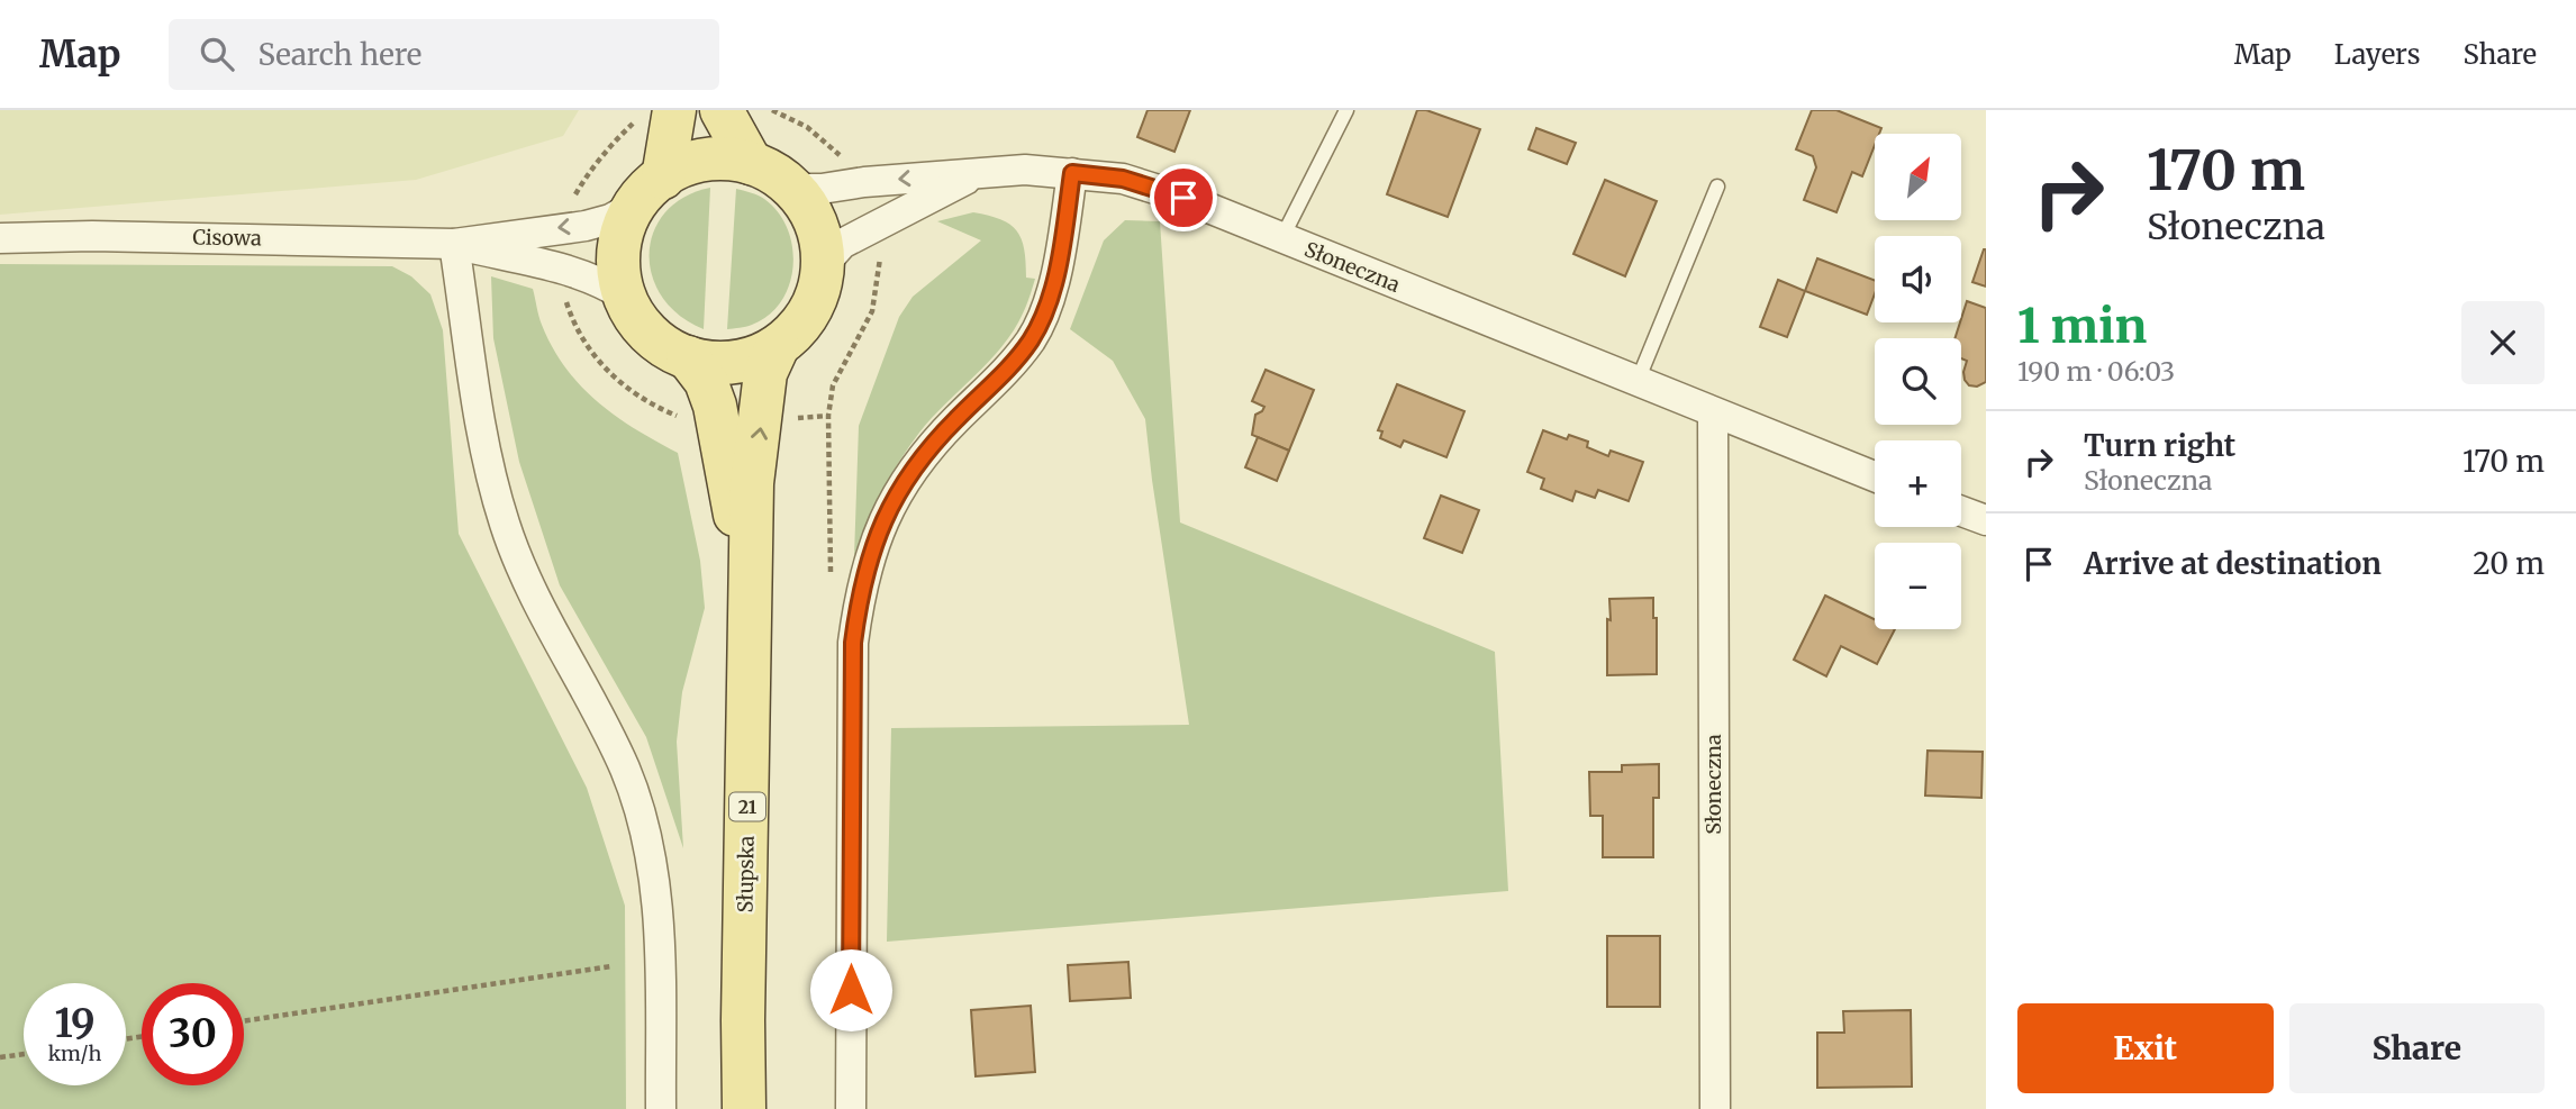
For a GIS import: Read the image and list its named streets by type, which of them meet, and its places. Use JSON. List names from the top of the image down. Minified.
{"streets":{"main road":["21","Słupska"],"street":["Cisowa","Słoneczna"]},"crossings":[["Cisowa","Słoneczna"],["Cisowa","21"],["Cisowa","Słupska"],["Słoneczna","21"],["Słoneczna","Słupska"],["21","Słupska"]],"north":"top right","page":{"header":"Map","search":"Search here","nav":["Map","Layers","Share"],"turn":["170 m","Słoneczna"],"map_buttons":["+","−"],"heading":["1 min","190 m · 06:03"],"list":[{"name":"Turn right","note":"Słoneczna","value":"170 m"},{"name":"Arrive at destination","value":"20 m"}],"speed":"19 km/h","limit":"30","buttons":["Exit","Share"]}}
